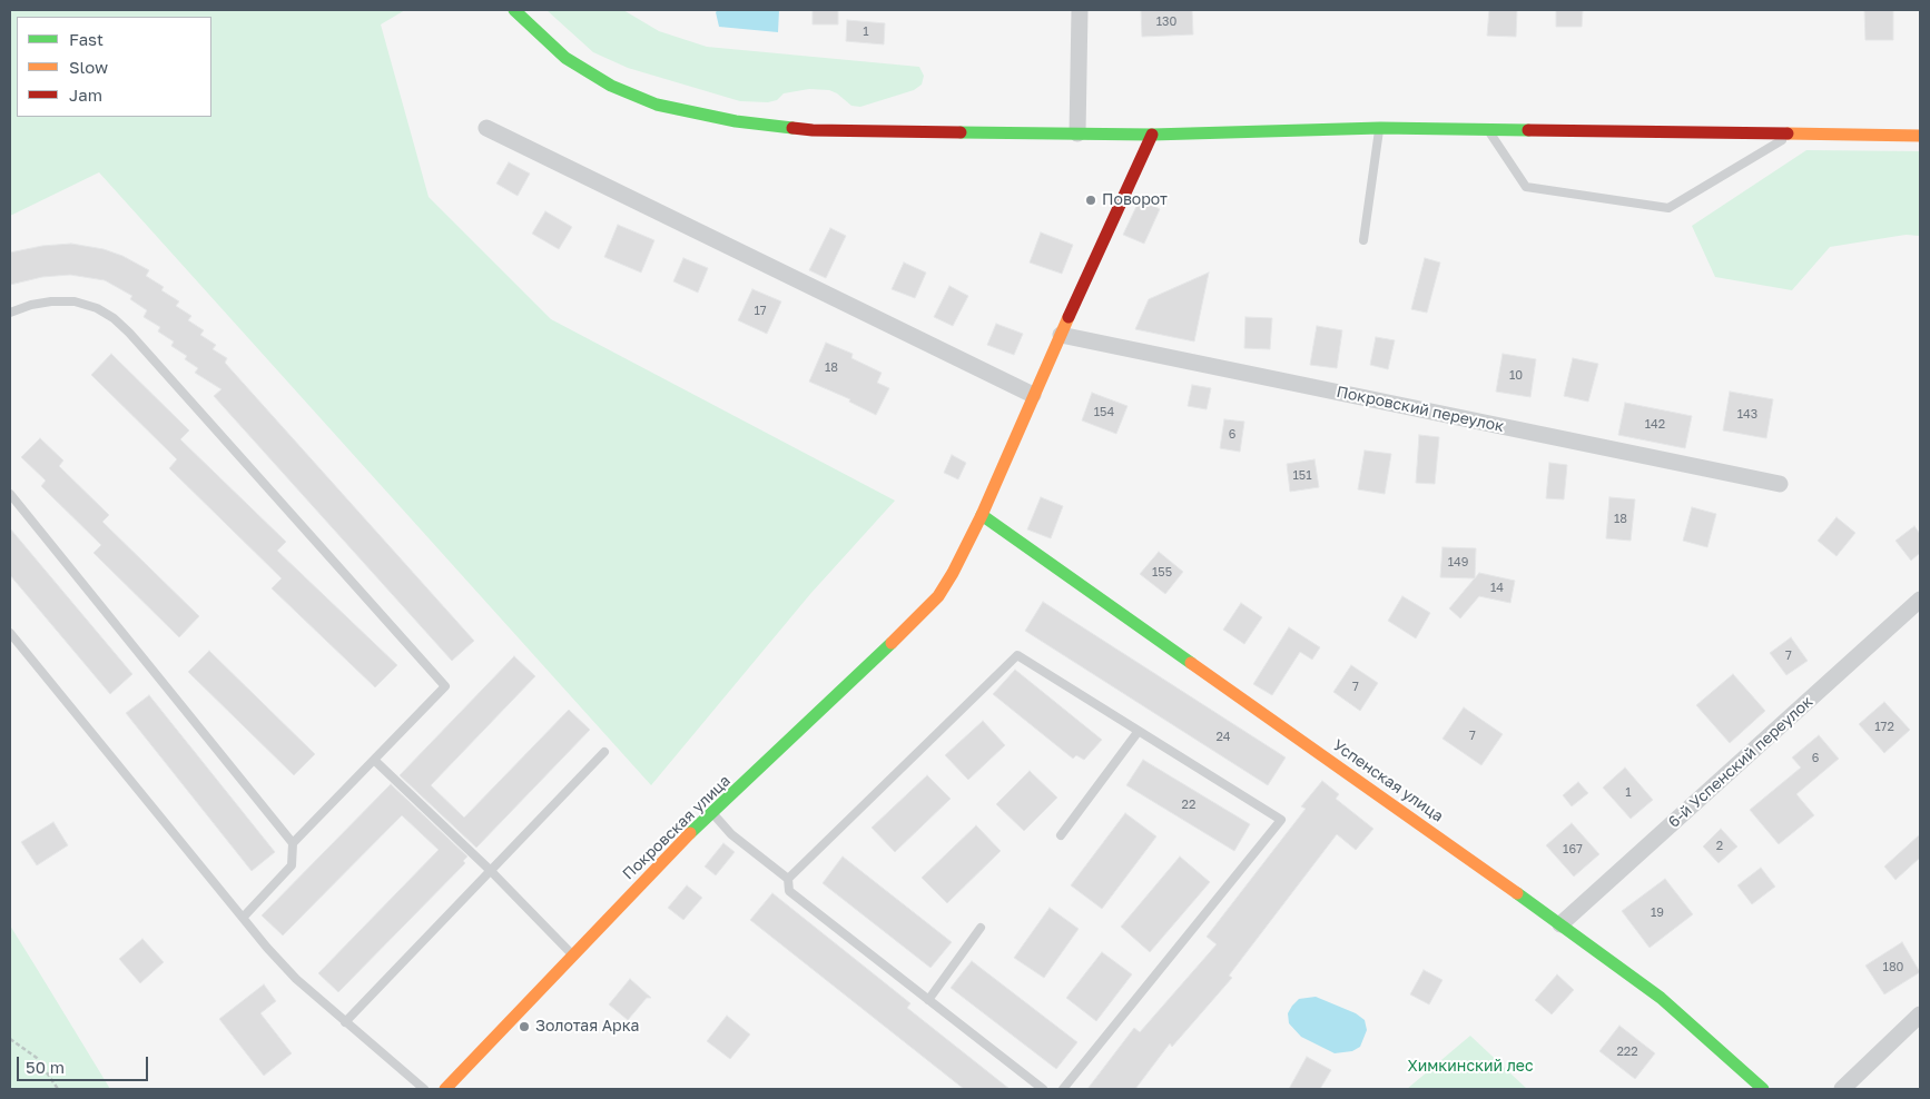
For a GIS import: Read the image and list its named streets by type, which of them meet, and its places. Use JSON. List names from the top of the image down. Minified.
{"streets":{"street":["Покровский переулок","6-й Успенский переулок","Успенская улица","Покровская улица"]},"crossings":[["Покровский переулок","Покровская улица"],["6-й Успенский переулок","Успенская улица"],["Успенская улица","Покровская улица"]],"parks":["Химкинский лес"],"places":["Поворот","Золотая Арка"],"house_numbers":["130","1","17","18","10","154","143","142","6","151","18","149","155","14","7","7","172","7","24","6","1","22","2","167","19","180","222"],"legend":["Fast","Slow","Jam"],"scale_bar":"50 m"}
